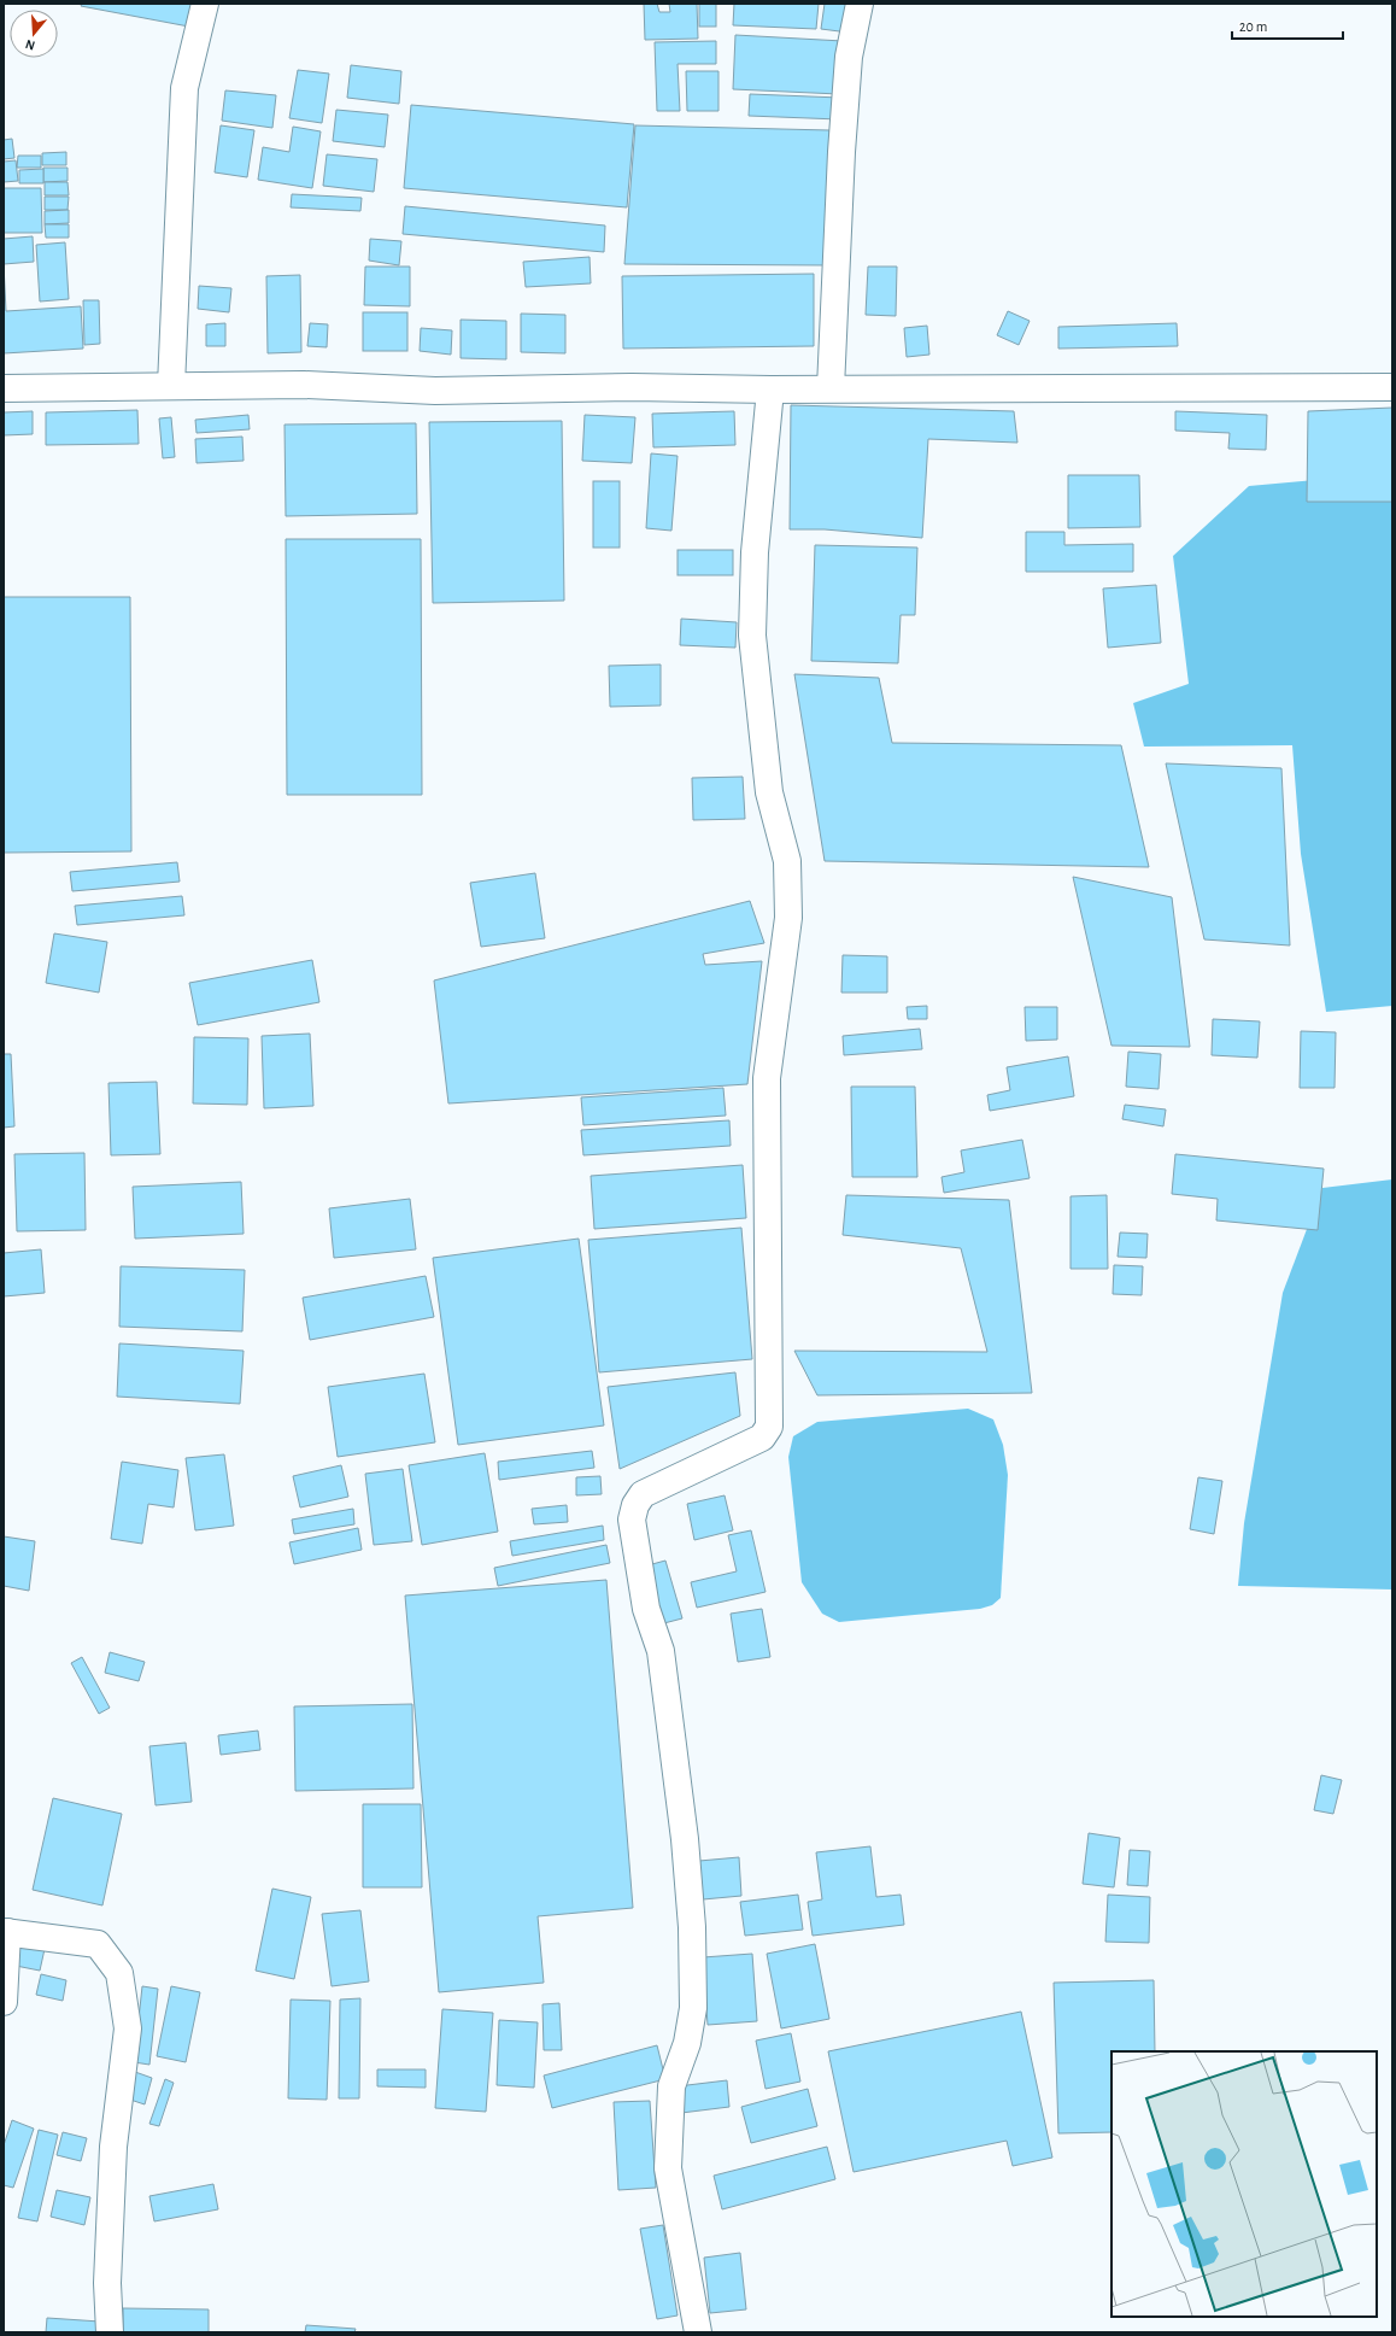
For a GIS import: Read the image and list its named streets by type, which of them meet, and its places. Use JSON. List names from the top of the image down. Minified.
{"scale_bar":"20 m","north":"bottom"}
